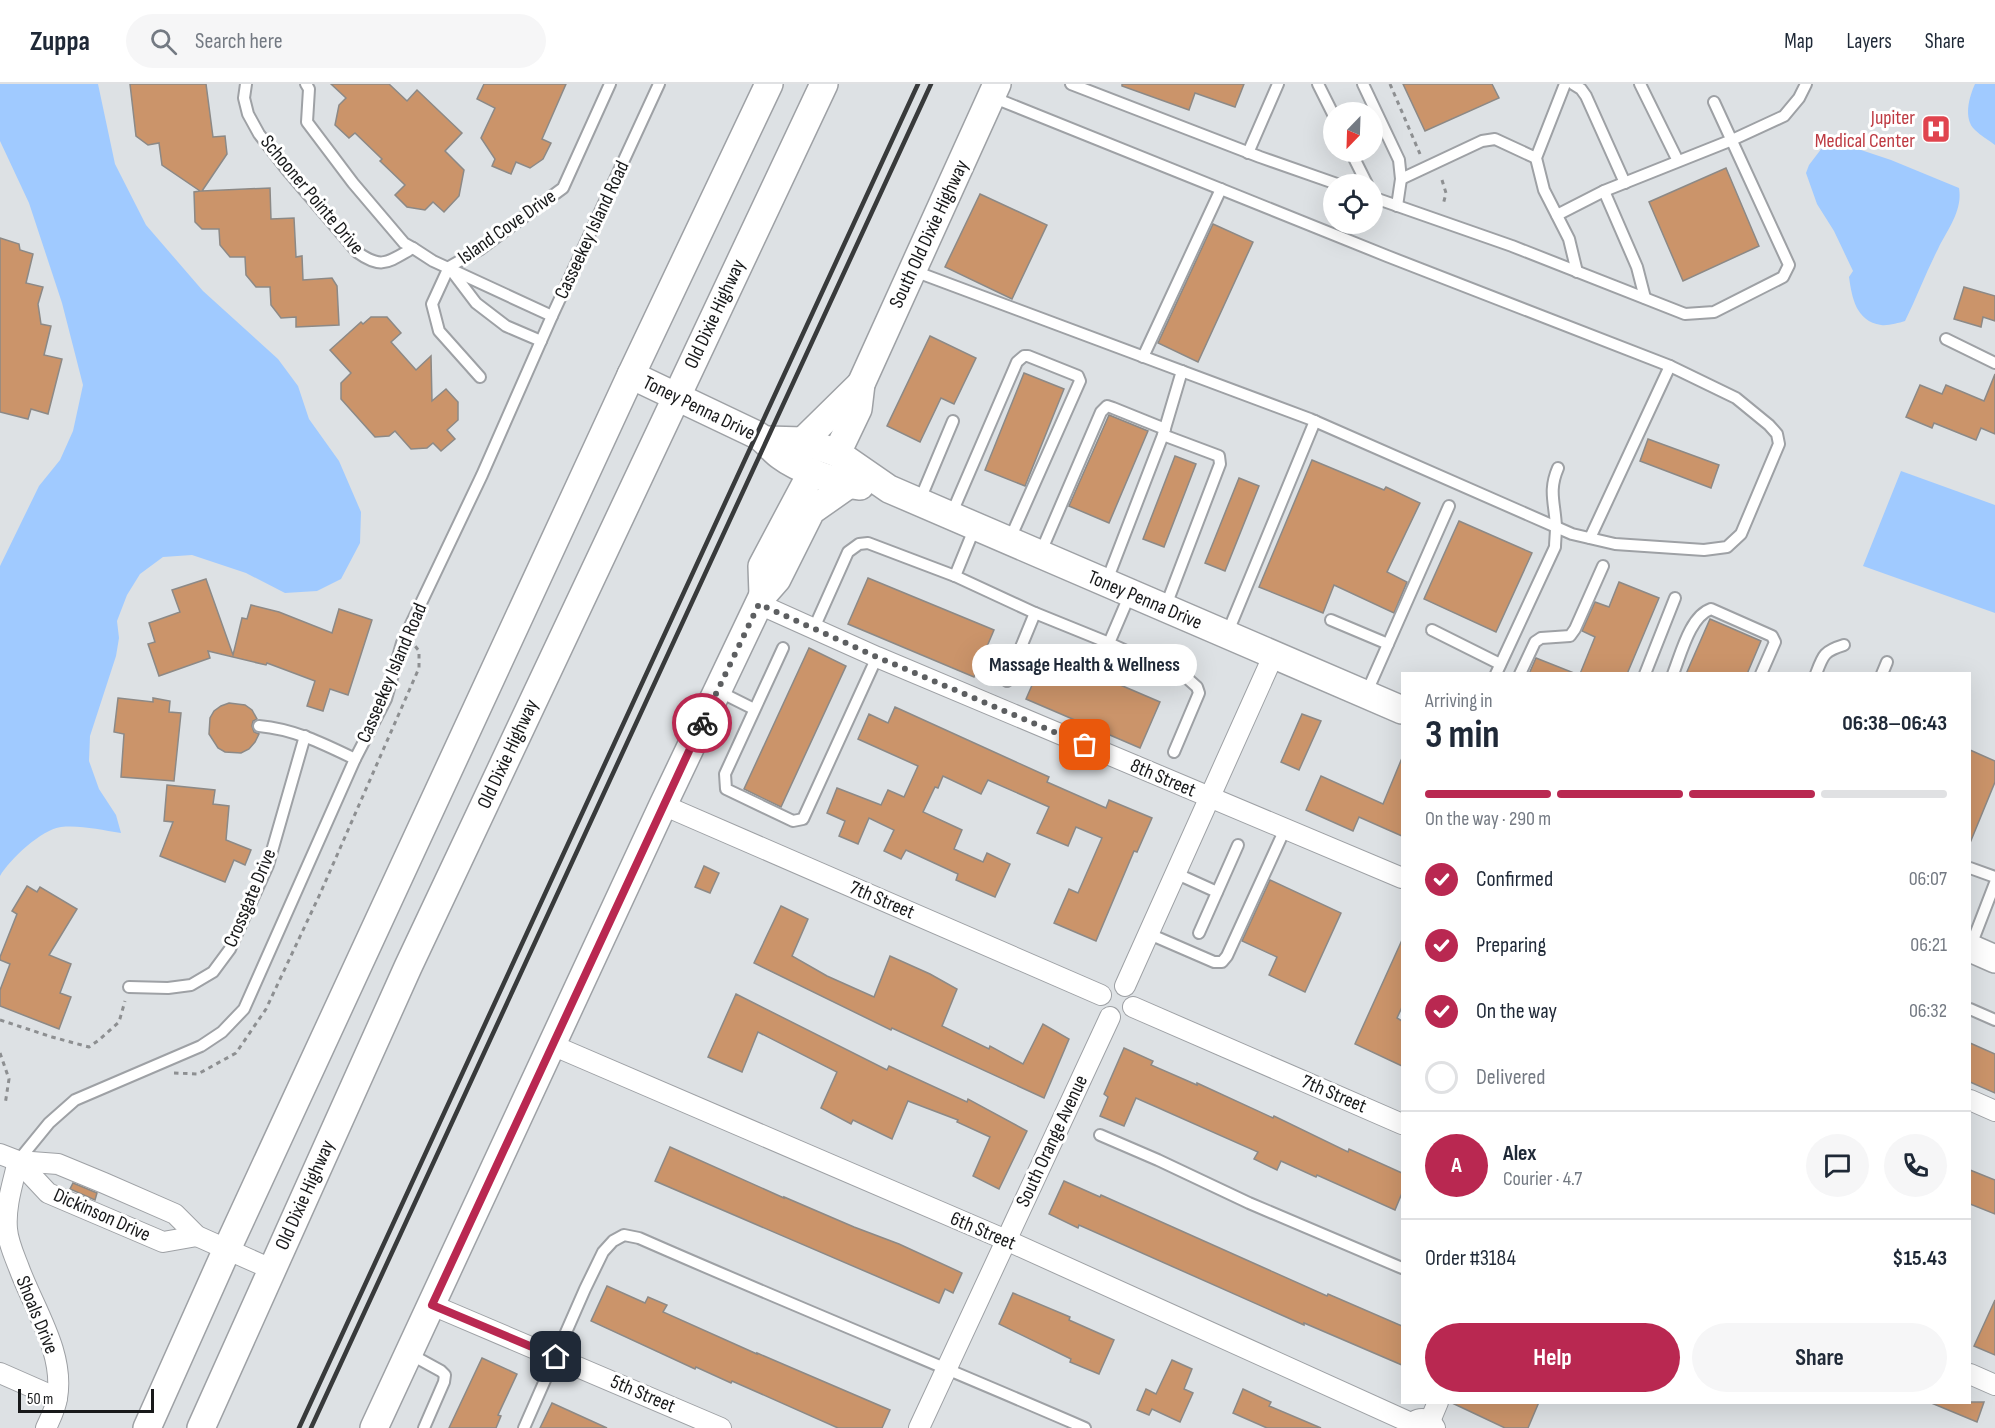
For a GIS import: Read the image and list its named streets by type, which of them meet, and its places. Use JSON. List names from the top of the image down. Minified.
{"streets":{"main road":["South Old Dixie Highway","Old Dixie Highway","Toney Penna Drive"],"street":["8th Street","7th Street","South Orange Avenue","Dickinson Drive","6th Street","Shoals Drive","5th Street"],"lane":["Schooner Pointe Drive","Island Cove Drive","Casseekey Island Road","Crossgate Drive"]},"crossings":[["Schooner Pointe Drive","Island Cove Drive"],["Schooner Pointe Drive","Casseekey Island Road"],["Casseekey Island Road","Dickinson Drive"],["Casseekey Island Road","Shoals Drive"],["South Old Dixie Highway","Toney Penna Drive"],["Old Dixie Highway","Toney Penna Drive"],["Old Dixie Highway","Dickinson Drive"],["7th Street","South Orange Avenue"],["South Orange Avenue","6th Street"],["Dickinson Drive","Shoals Drive"]],"places":{"hospital":["Jupiter Medical Center"],"other":["Massage Health & Wellness"]},"scale_bar":"50 m","north":"bottom left","page":{"header":"Zuppa","search":"Search here","nav":["Map","Layers","Share"],"bubble":"Massage Health & Wellness","heading":["3 min","Arriving in","06:38–06:43"],"panel":["Alex","Courier · 4.7","Order #3184","$15.43"],"bar":"On the way · 290 m","list":[["Confirmed","06:07"],["Preparing","06:21"],["On the way","06:32"],"Delivered"],"round":"A","buttons":["Help","Share"],"scale":"50 m"}}
